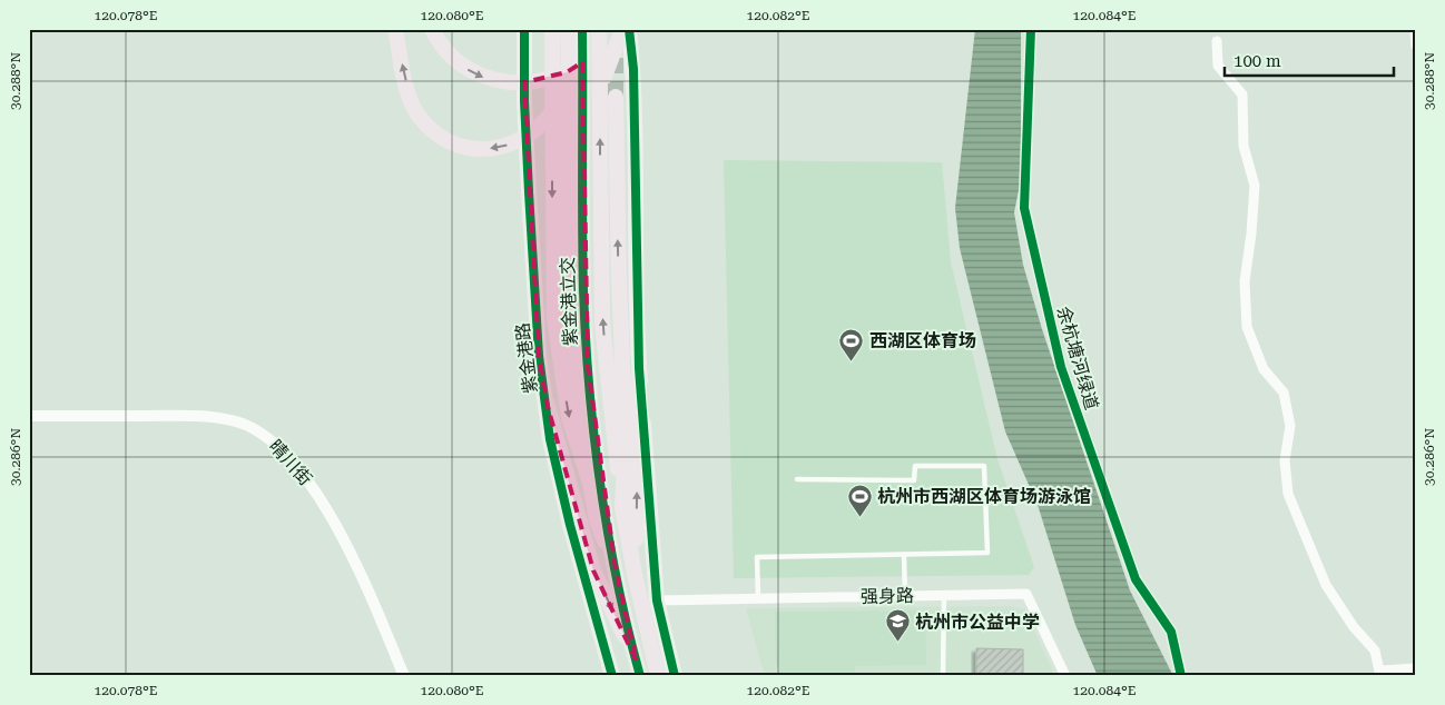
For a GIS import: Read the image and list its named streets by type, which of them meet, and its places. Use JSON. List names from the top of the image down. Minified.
{"streets":{"highway":["紫金港立交"],"main road":["紫金港路"],"street":["晴川街","强身路"],"cycle path":["余杭塘河绿道"]},"places":{"sports":["西湖区体育场","杭州市西湖区体育场游泳馆"],"school or university":["杭州市公益中学"]},"scale_bar":"100 m","coordinates":["120.078°E","120.080°E","120.082°E","120.084°E","30.288°N","30.286°N"]}
